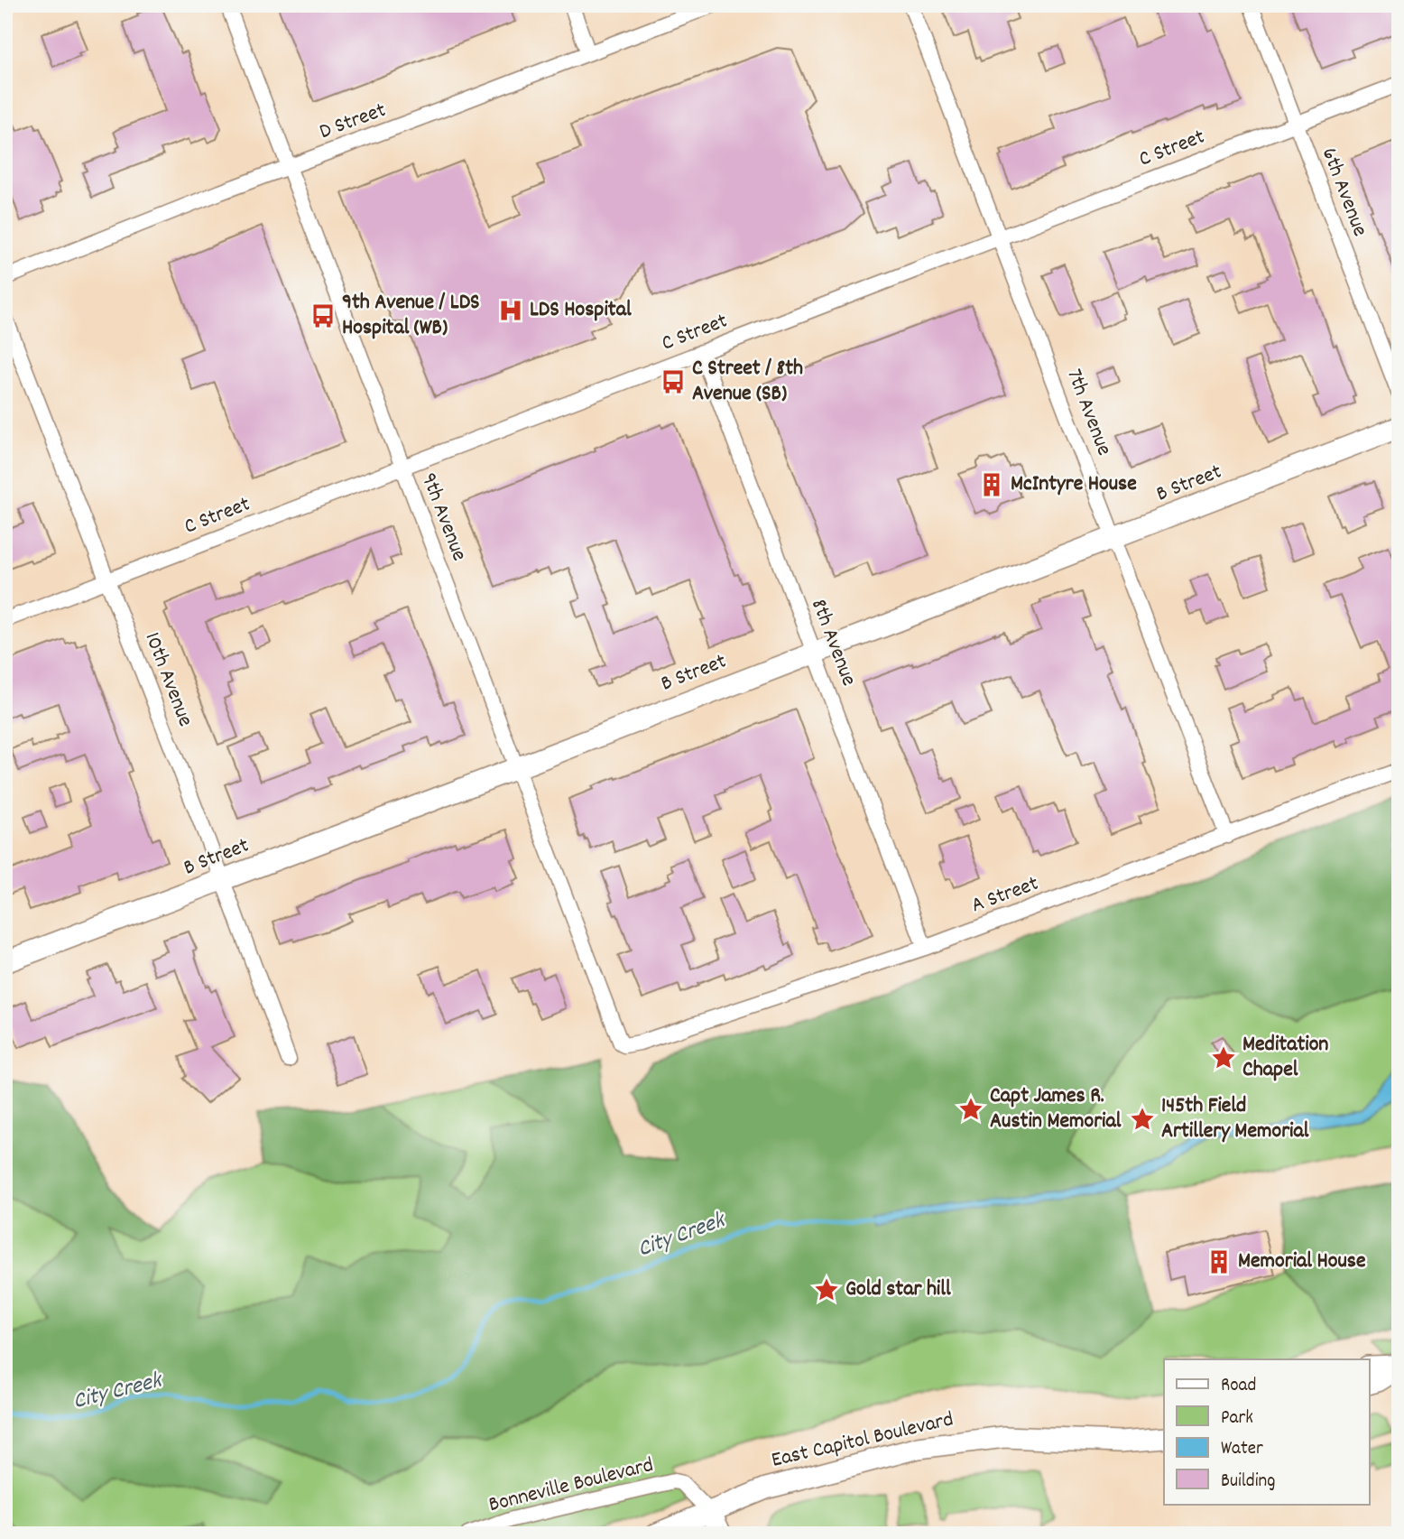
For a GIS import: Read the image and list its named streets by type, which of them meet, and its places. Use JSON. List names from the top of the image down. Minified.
{"streets":{"street":["D Street","C Street","6th Avenue","7th Avenue","B Street","9th Avenue","8th Avenue","10th Avenue","A Street","East Capitol Boulevard","Bonneville Boulevard"]},"crossings":[["D Street","9th Avenue"],["C Street","6th Avenue"],["C Street","7th Avenue"],["C Street","9th Avenue"],["C Street","8th Avenue"],["C Street","10th Avenue"],["7th Avenue","B Street"],["7th Avenue","A Street"],["B Street","9th Avenue"],["B Street","8th Avenue"],["B Street","10th Avenue"],["9th Avenue","A Street"],["8th Avenue","A Street"],["East Capitol Boulevard","Bonneville Boulevard"]],"water":["City Creek"],"places":{"hospital":["LDS Hospital"],"bus stop":["9th Avenue / LDS Hospital (WB)","C Street / 8th Avenue (SB)"],"building":["McIntyre House","Memorial House"],"place":["Meditation Chapel","Capt James R. Austin Memorial","145th Field Artillery Memorial","Gold star hill"]},"legend":["Road","Park","Water","Building"]}
